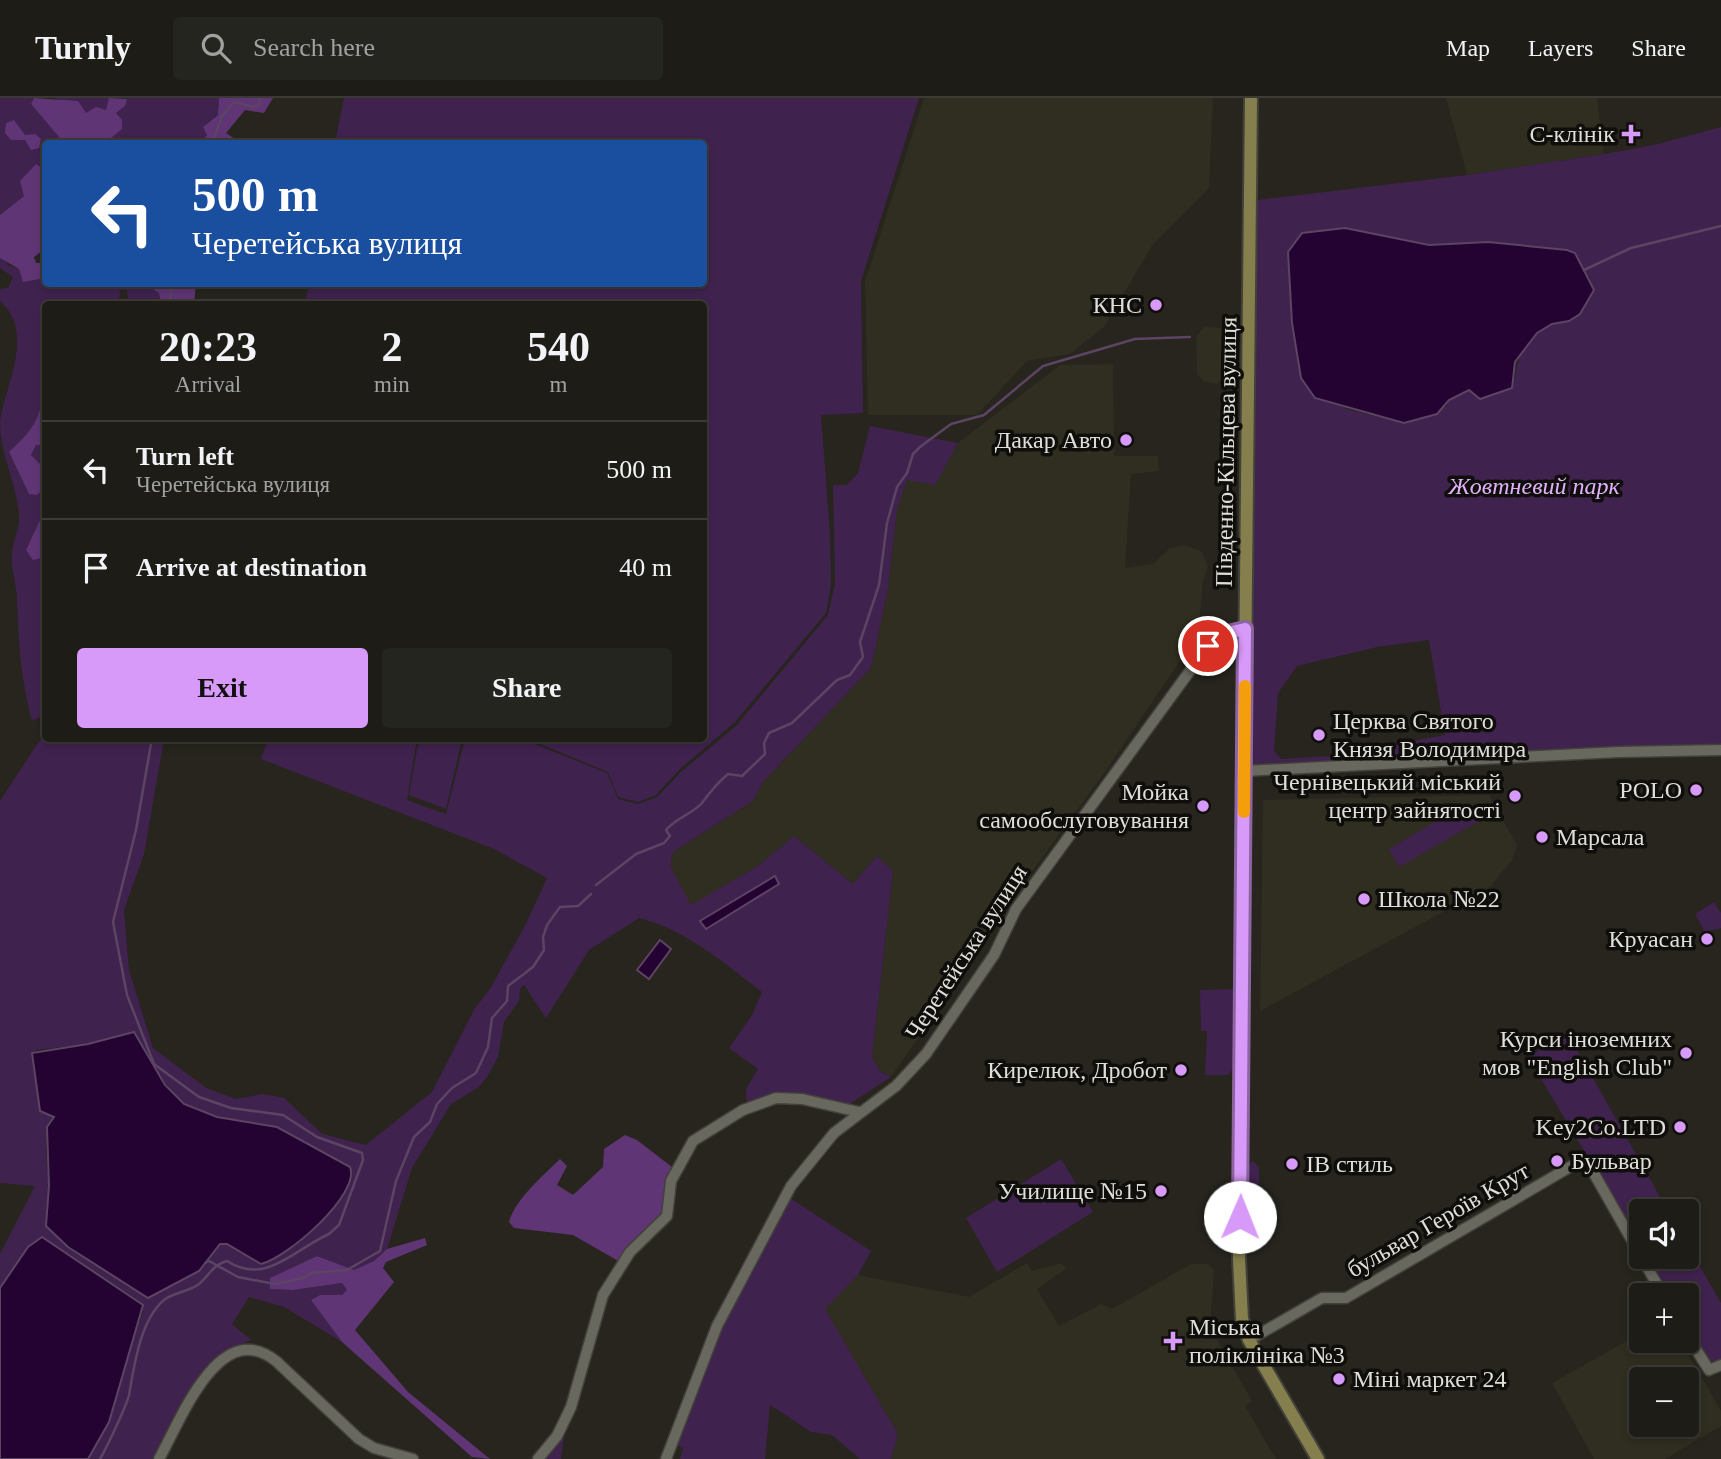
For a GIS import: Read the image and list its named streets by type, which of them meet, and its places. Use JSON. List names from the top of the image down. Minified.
{"streets":{"main road":["Південно-Кільцева вулиця"],"street":["Черетейська вулиця","бульвар Героїв Крут"]},"crossings":[["Південно-Кільцева вулиця","Черетейська вулиця"],["Південно-Кільцева вулиця","бульвар Героїв Крут"]],"parks":["Жовтневий парк"],"places":{"health":["С-клінік","Міська поліклініка №3"],"other":["КНС","Дакар Авто","Церква Святого Князя Володимира","POLO","Чернівецький міський центр зайнятості","Мойка самообслуговування","Марсала","Школа №22","Круасан","Курси іноземних мов \"English Club\"","Кирелюк, Дробот","Key2Co.LTD","Бульвар","ІВ стиль","Училище №15","Міні маркет 24"]},"page":{"header":"Turnly","search":"Search here","nav":["Map","Layers","Share"],"turn":["500 m","Черетейська вулиця"],"eta":["20:23","Arrival","2","min","540","m"],"list":[{"name":"Turn left","note":"Черетейська вулиця","value":"500 m"},{"name":"Arrive at destination","value":"40 m"}],"buttons":["Exit","Share"],"map_buttons":["+","−"]}}
